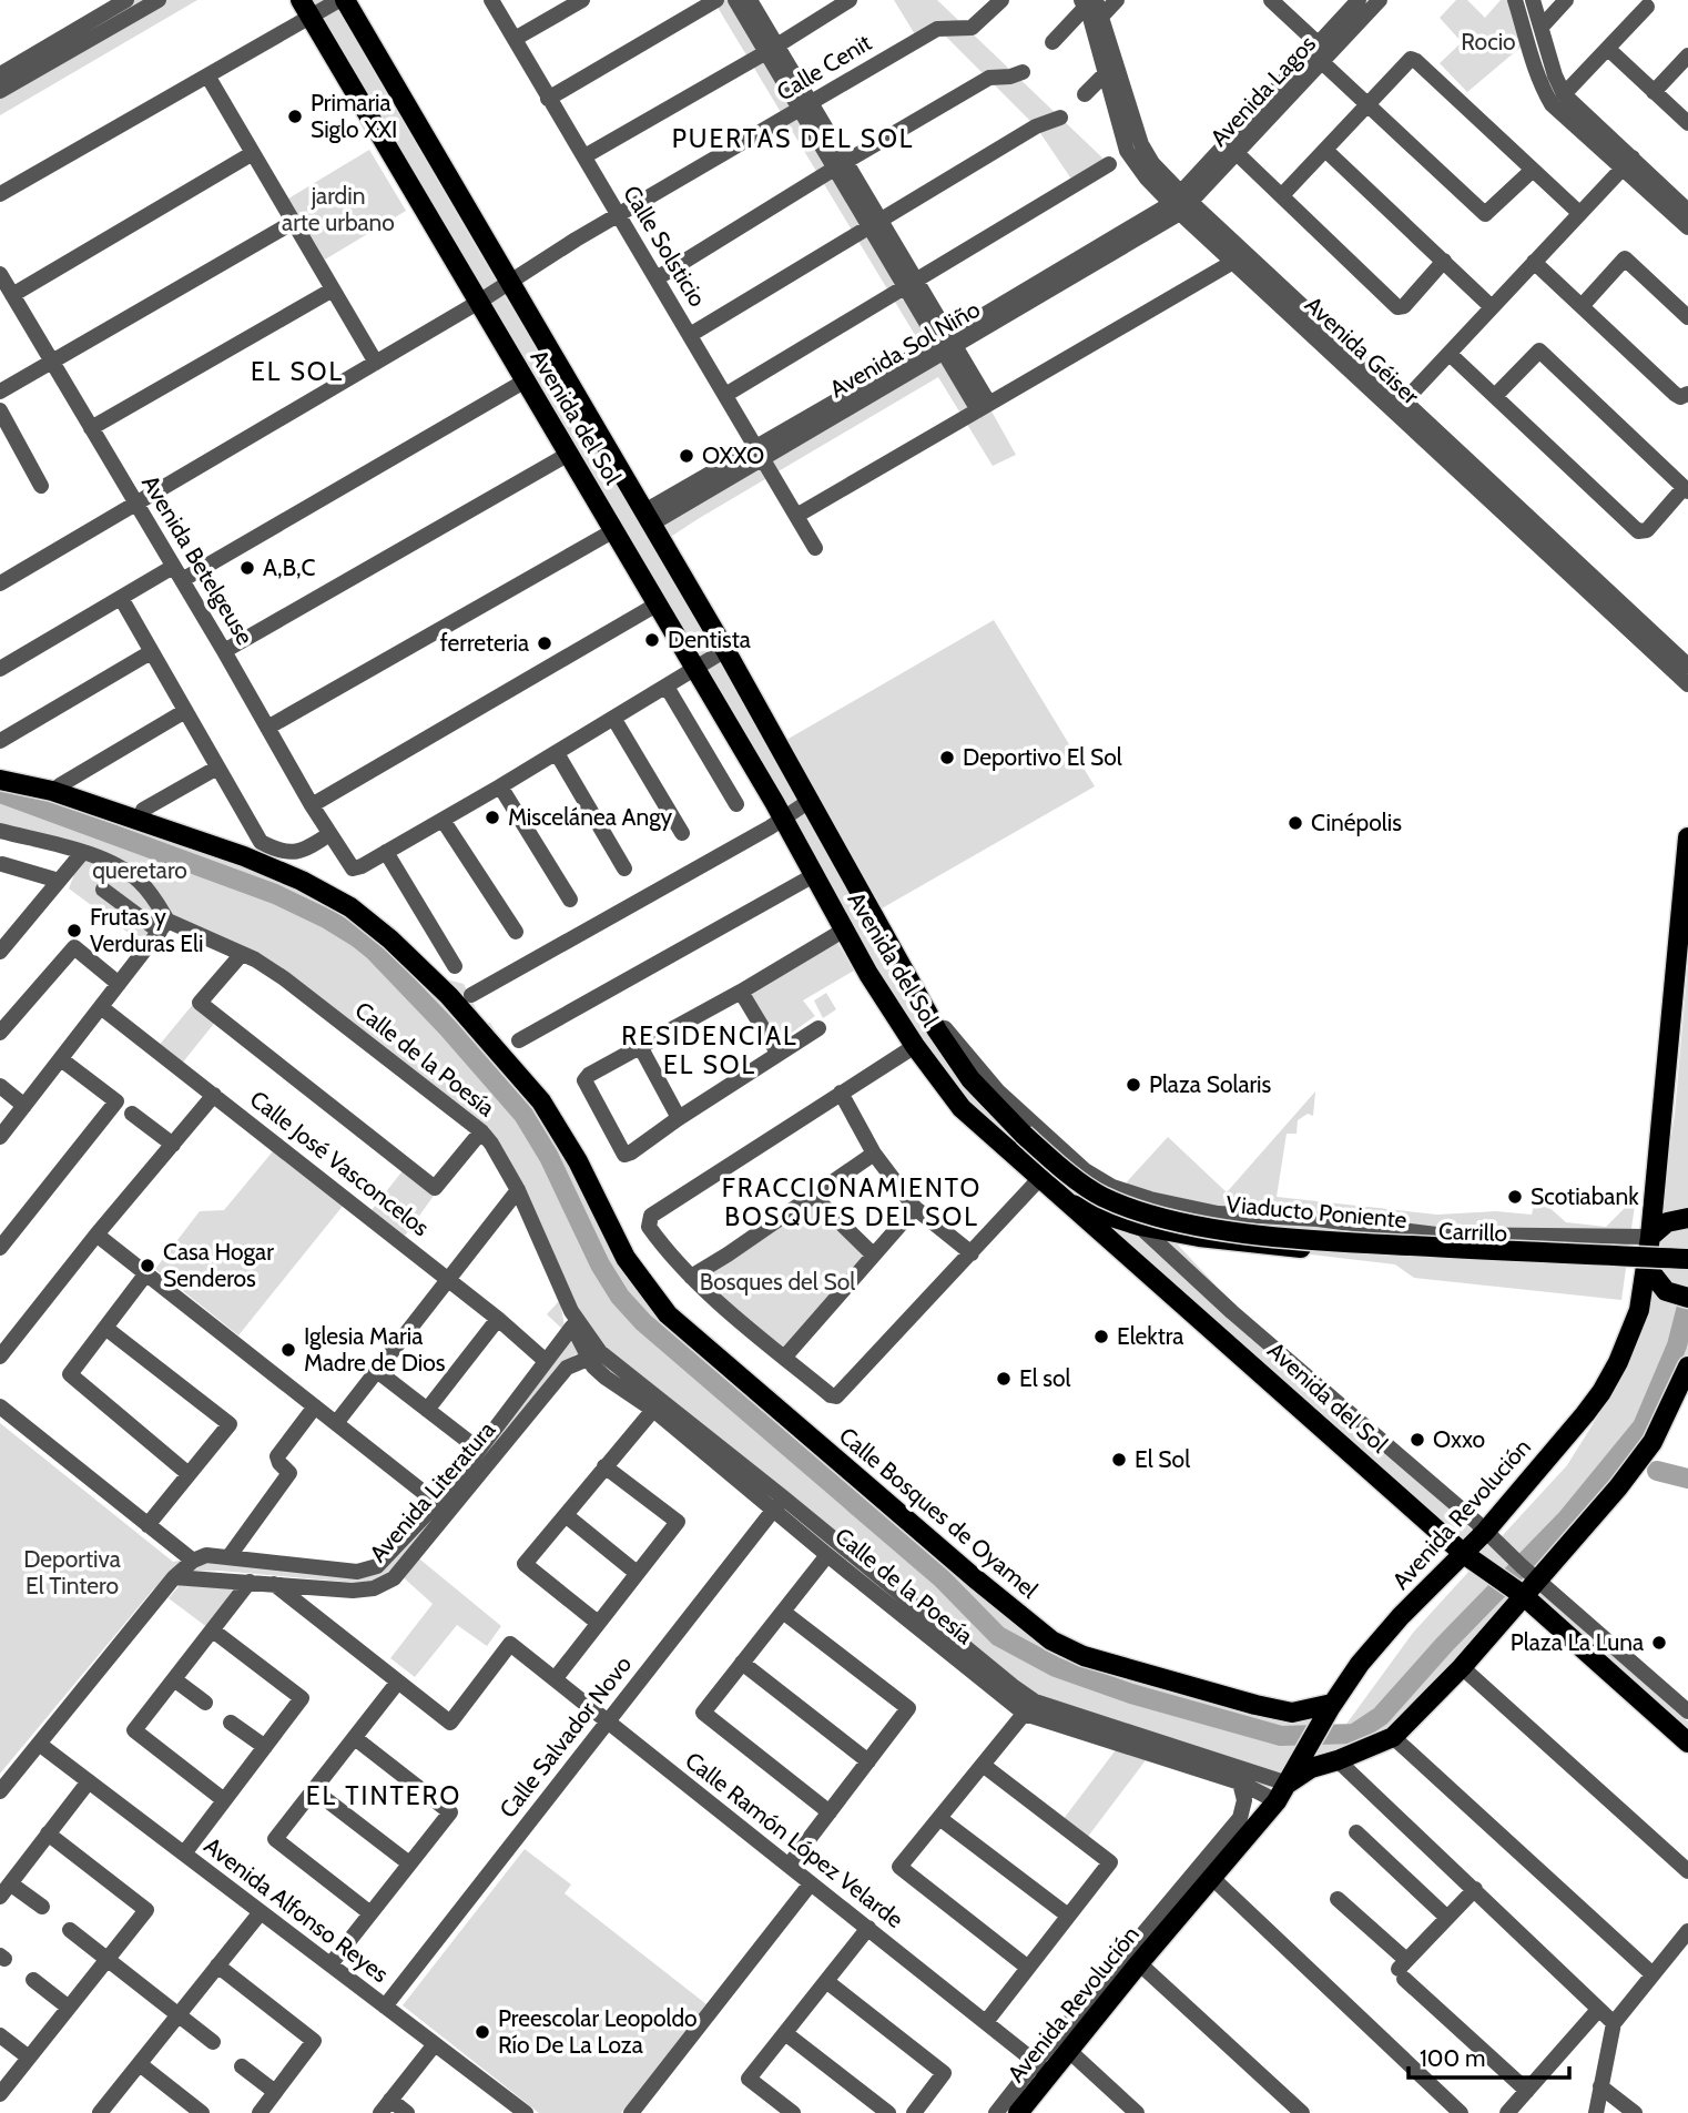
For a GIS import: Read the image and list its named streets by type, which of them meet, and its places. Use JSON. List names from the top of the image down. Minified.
{"streets":{"main road":["Avenida del Sol","Viaducto Poniente","Carrillo","Calle Bosques de Oyamel","Avenida Revolución"],"street":["Calle Cenit","Avenida Lagos","Calle Solsticio","Avenida Sol Niño","Avenida Géiser","Avenida Betelgeuse","Calle de la Poesía","Calle José Vasconcelos","Avenida Literatura","Calle Salvador Novo","Calle Ramón López Velarde","Avenida Alfonso Reyes"]},"crossings":[["Calle Cenit","Calle Solsticio"],["Calle Cenit","Avenida del Sol"],["Calle Cenit","Avenida Betelgeuse"],["Avenida Lagos","Avenida Sol Niño"],["Avenida Lagos","Avenida Géiser"],["Calle Solsticio","Avenida Sol Niño"],["Avenida Sol Niño","Avenida Géiser"],["Avenida Sol Niño","Avenida del Sol"],["Avenida del Sol","Viaducto Poniente"],["Avenida del Sol","Carrillo"],["Avenida del Sol","Avenida Revolución"],["Calle de la Poesía","Avenida Literatura"],["Calle de la Poesía","Avenida Revolución"],["Calle de la Poesía","Calle Salvador Novo"],["Calle José Vasconcelos","Avenida Literatura"],["Carrillo","Avenida Revolución"],["Calle Bosques de Oyamel","Avenida Revolución"],["Avenida Revolución","Calle Ramón López Velarde"],["Calle Salvador Novo","Calle Ramón López Velarde"],["Calle Salvador Novo","Avenida Alfonso Reyes"]],"districts":["PUERTAS DEL SOL","EL SOL","RESIDENCIAL EL SOL","FRACCIONAMIENTO BOSQUES DEL SOL","EL TINTERO"],"parks":["Rocio","jardin arte urbano","queretaro","Bosques del Sol","Deportiva El Tintero"],"places":["Primaria Siglo XXI","OXXO","A,B,C","Dentista","ferreteria","Deportivo El Sol","Miscelánea Angy","Cinépolis","Frutas y Verduras Eli","Plaza Solaris","Scotiabank","Casa Hogar Senderos","Elektra","Iglesia Maria Madre de Dios","El sol","Oxxo","El Sol","Plaza La Luna","Preescolar Leopoldo Río De La Loza"],"scale_bar":"100 m"}
